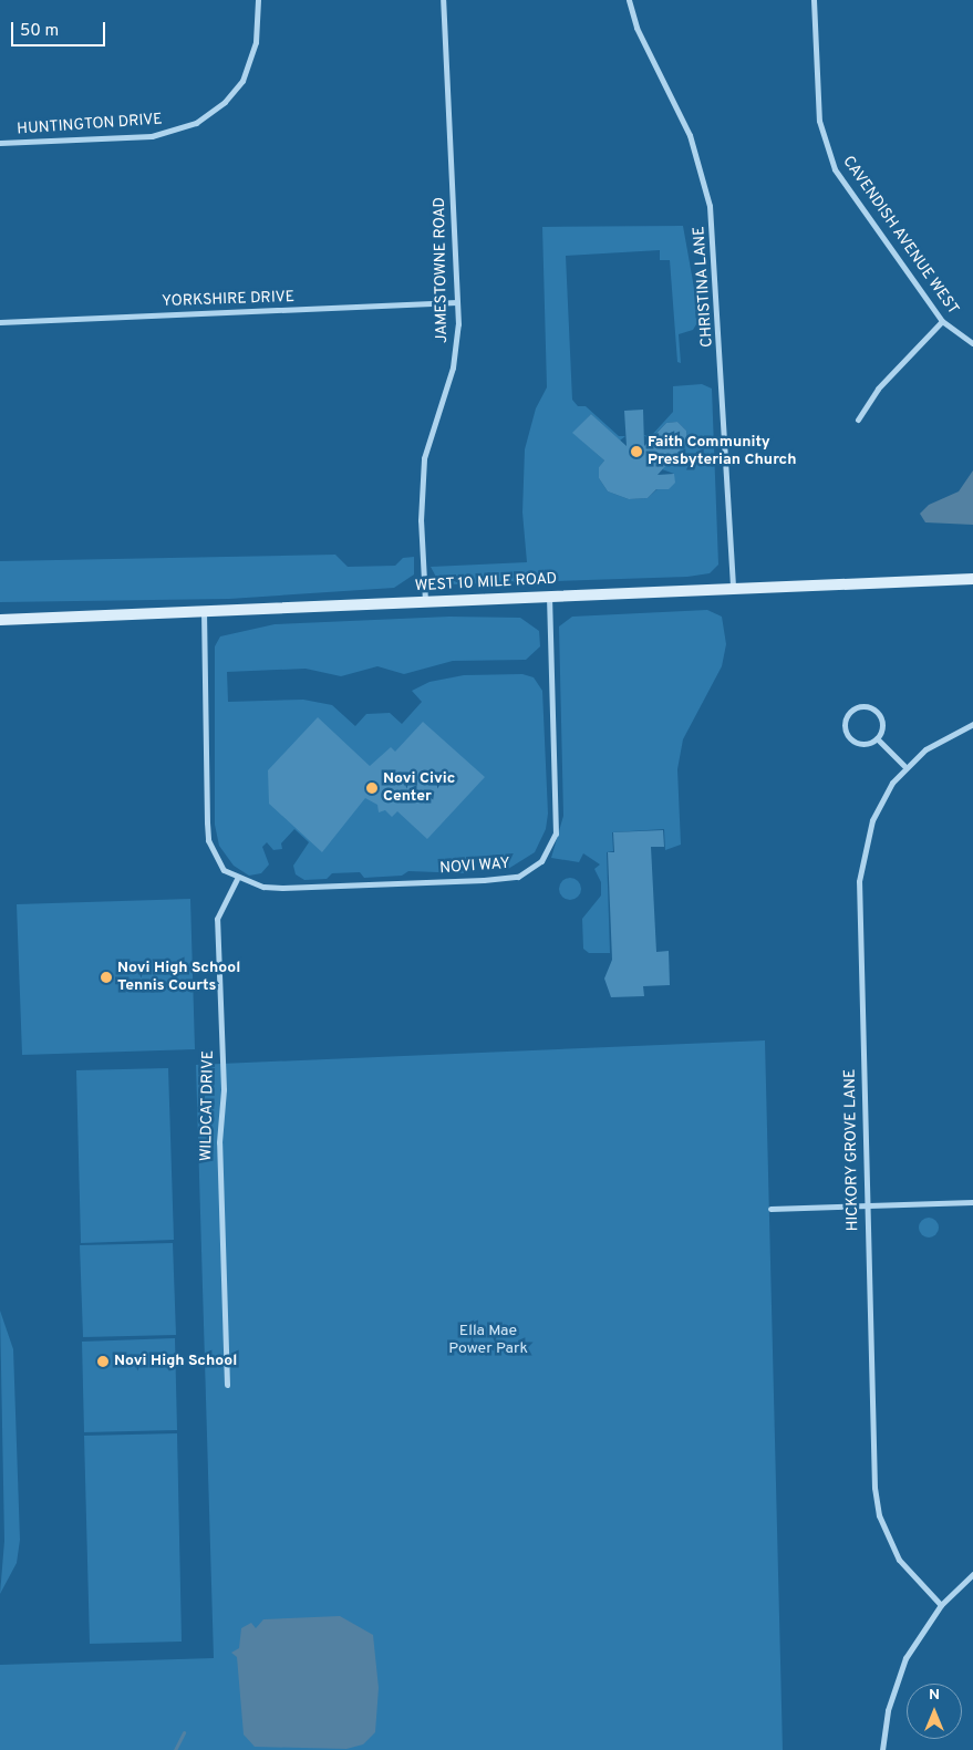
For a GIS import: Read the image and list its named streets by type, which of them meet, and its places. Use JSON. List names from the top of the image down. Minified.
{"streets":{"main road":["WEST 10 MILE ROAD"],"street":["HUNTINGTON DRIVE","CAVENDISH AVENUE WEST","JAMESTOWNE ROAD","CHRISTINA LANE","YORKSHIRE DRIVE","NOVI WAY","WILDCAT DRIVE","HICKORY GROVE LANE"]},"crossings":[["JAMESTOWNE ROAD","YORKSHIRE DRIVE"],["JAMESTOWNE ROAD","WEST 10 MILE ROAD"],["CHRISTINA LANE","WEST 10 MILE ROAD"],["WEST 10 MILE ROAD","NOVI WAY"],["NOVI WAY","WILDCAT DRIVE"]],"parks":["Ella Mae Power Park"],"places":["Faith Community Presbyterian Church","Novi Civic Center","Novi High School Tennis Courts","Novi High School"],"scale_bar":"50 m","north":"top"}
